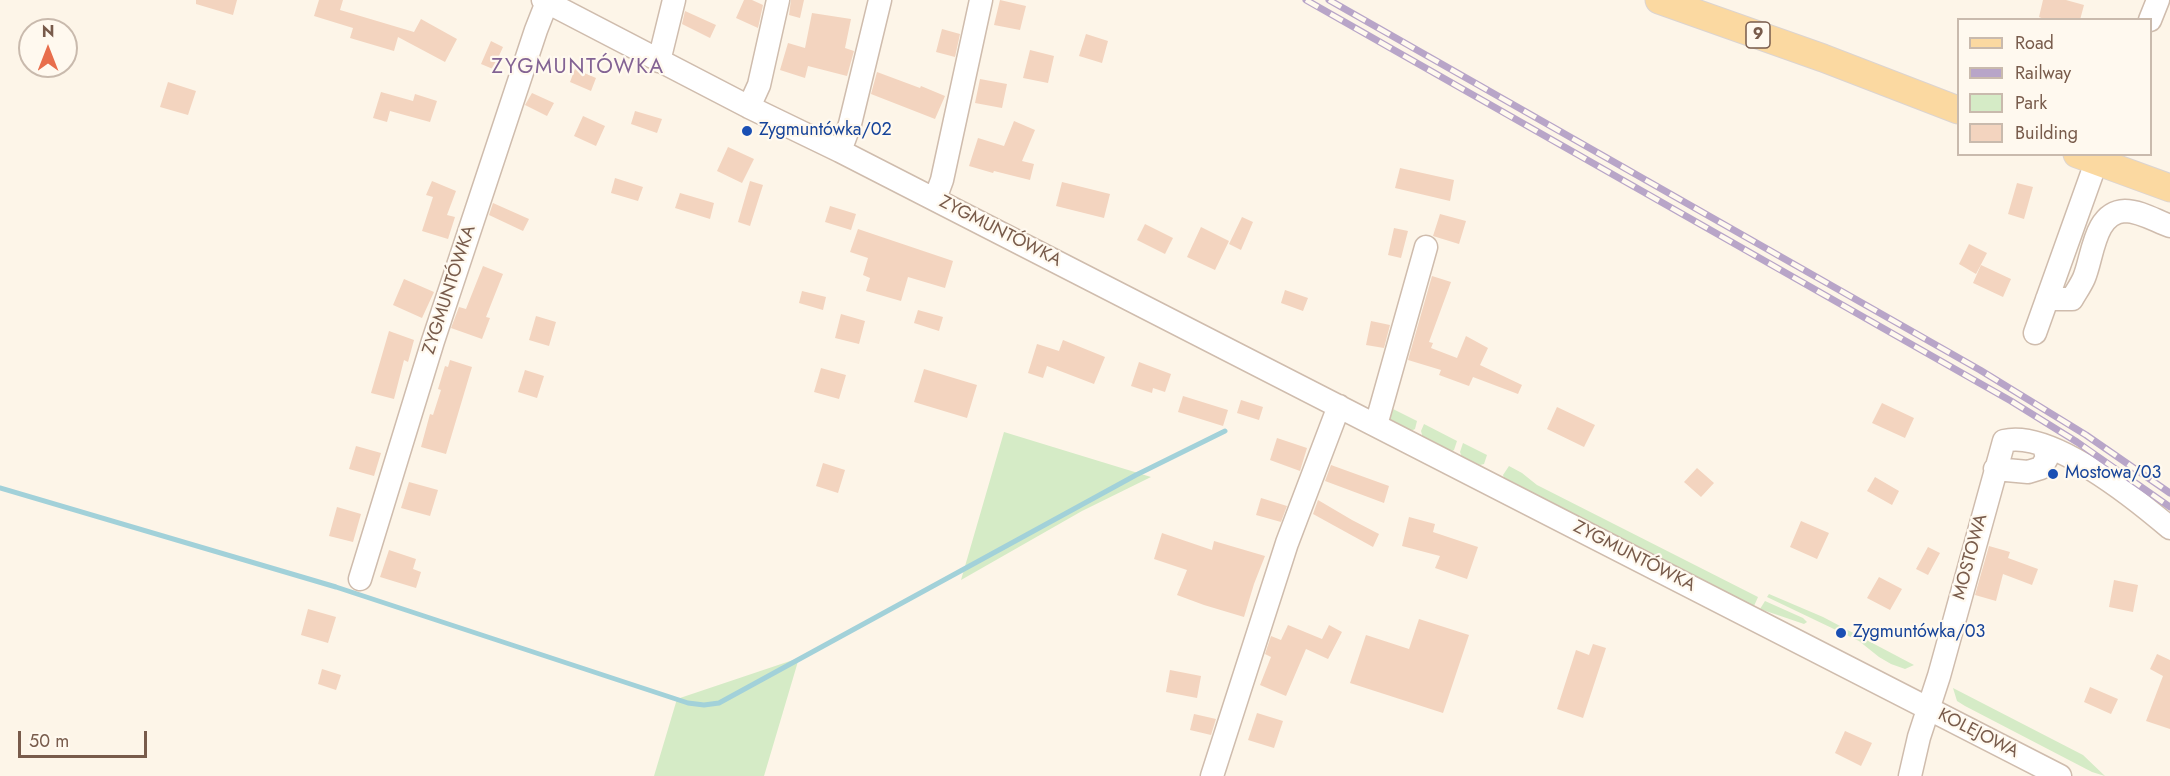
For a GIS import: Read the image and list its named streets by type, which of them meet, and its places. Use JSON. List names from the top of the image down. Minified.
{"streets":{"main road":["9"],"street":["ZYGMUNTÓWKA","MOSTOWA","KOLEJOWA"]},"crossings":[["ZYGMUNTÓWKA","MOSTOWA"],["ZYGMUNTÓWKA","KOLEJOWA"],["MOSTOWA","KOLEJOWA"]],"districts":["ZYGMUNTÓWKA"],"places":["Zygmuntówka/02","Mostowa/03","Zygmuntówka/03"],"legend":["Road","Railway","Park","Building"],"scale_bar":"50 m","north":"top"}
